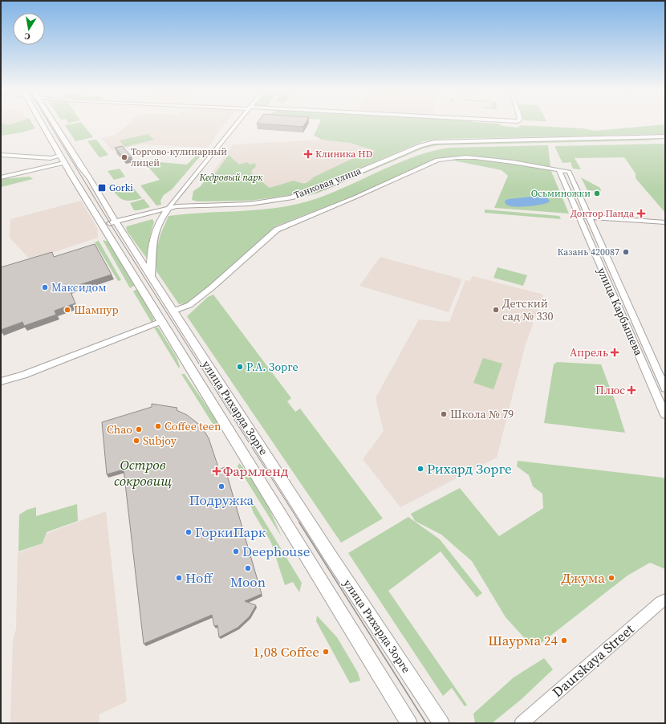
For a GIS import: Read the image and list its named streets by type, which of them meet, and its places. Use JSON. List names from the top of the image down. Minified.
{"streets":{"main road":["Танковая улица","улица Рихарда Зорге"],"street":["улица Карбышева","Daurskaya Street"]},"crossings":[["Танковая улица","улица Рихарда Зорге"]],"parks":["Кедровый парк","Остров сокровищ"],"places":{"health":["Клиника HD","Доктор Панда","Апрель","Плюс","Фармленд"],"other":["Торгово-кулинарный лицей","Осьминожки","Казань 420087","Максидом","Шампур","Детский сад № 330","Р.А. Зорге","Школа № 79","Coffee teen","Chao","Subjoy","Рихард Зорге","Подружка","ГоркиПарк","Deephouse","Moon","Hoff","Джума","Шаурма 24","1,08 Coffee"],"transit":["Gorki"]},"north":"bottom"}
